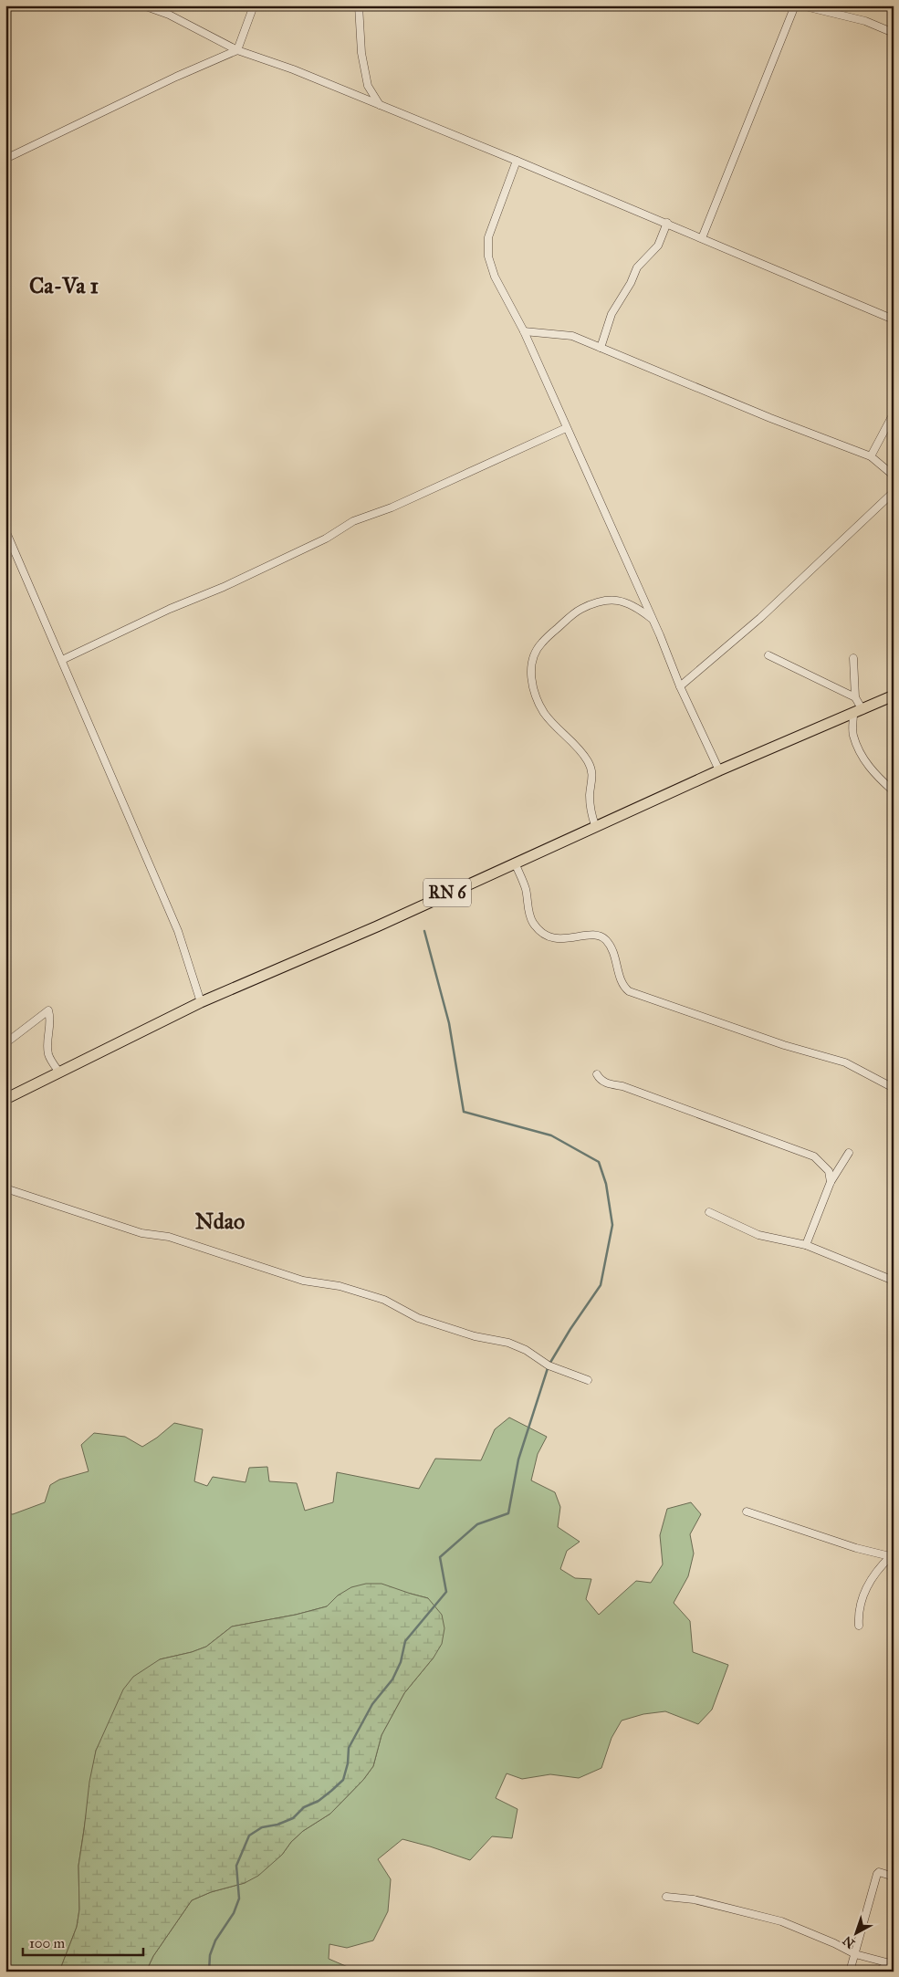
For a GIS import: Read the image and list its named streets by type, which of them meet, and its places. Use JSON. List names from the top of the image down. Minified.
{"streets":{"main road":["RN 6"]},"districts":["Ca-Va 1","Ndao"],"scale_bar":"100 m","north":"bottom left"}
